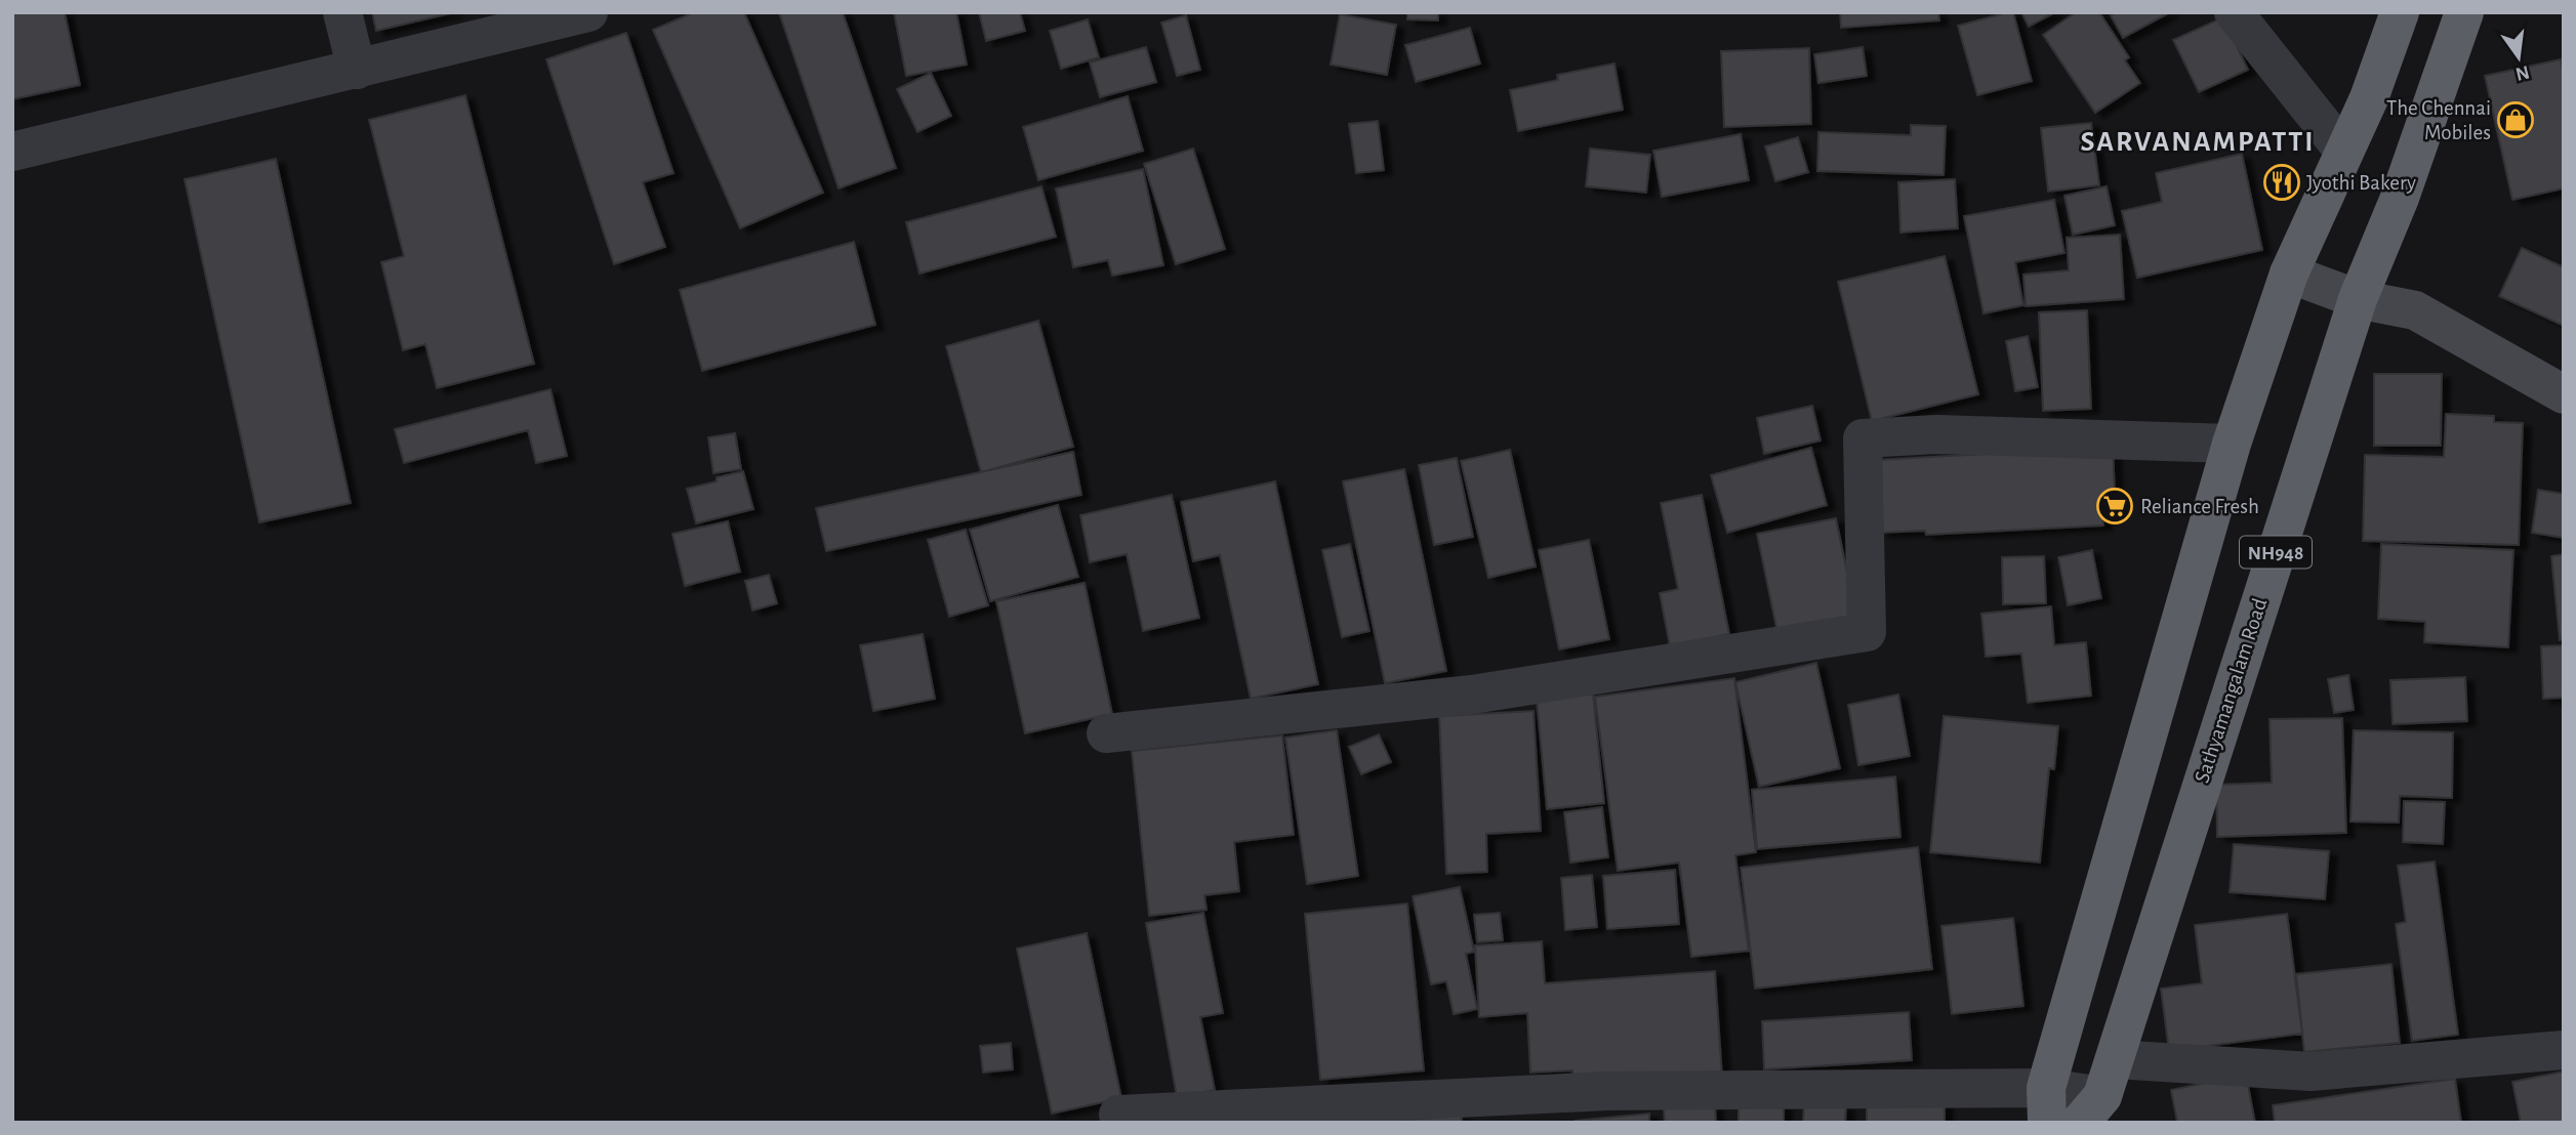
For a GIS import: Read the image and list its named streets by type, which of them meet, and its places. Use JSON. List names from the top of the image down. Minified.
{"streets":{"highway":["NH948","Sathyamangalam Road"]},"districts":["SARVANAMPATTI"],"places":{"shop":["The Chennai Mobiles"],"restaurant":["Jyothi Bakery"],"supermarket":["Reliance Fresh"]},"north":"bottom"}
